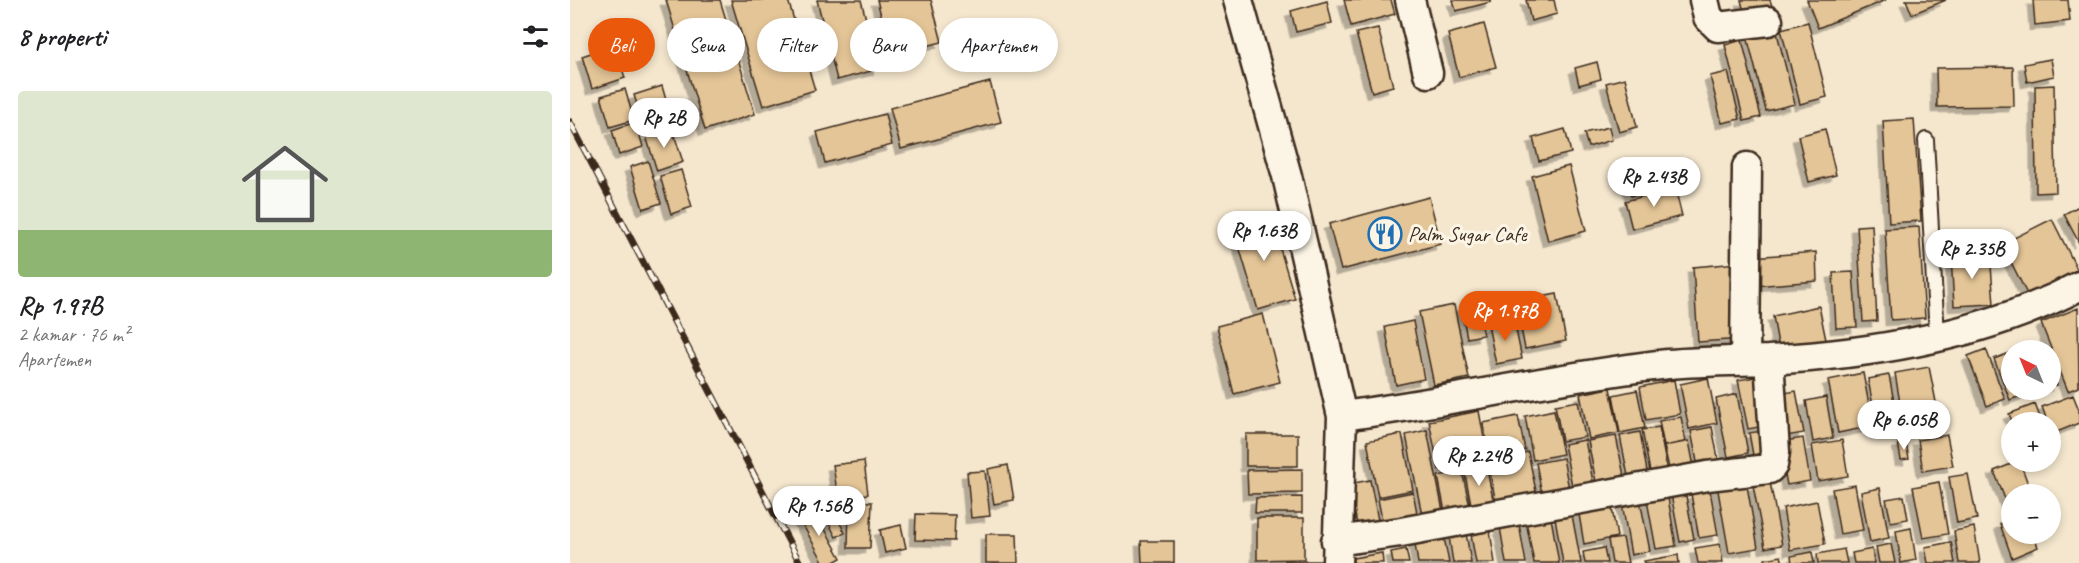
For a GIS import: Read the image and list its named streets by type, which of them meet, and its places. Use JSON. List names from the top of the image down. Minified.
{"places":{"restaurant":["Palm Sugar Cafe"]},"north":"top left","page":{"heading":"8 properti","chip":["Beli","Sewa","Filter","Baru","Apartemen"],"list":[{"name":"Rp 1.97B","note":"2 kamar · 76 m² · Apartemen"}],"price":["Rp 2B","Rp 2.43B","Rp 1.63B","Rp 2.35B","Rp 1.97B","Rp 6.05B","Rp 2.24B","Rp 1.56B"],"map_buttons":["+","−"]}}
